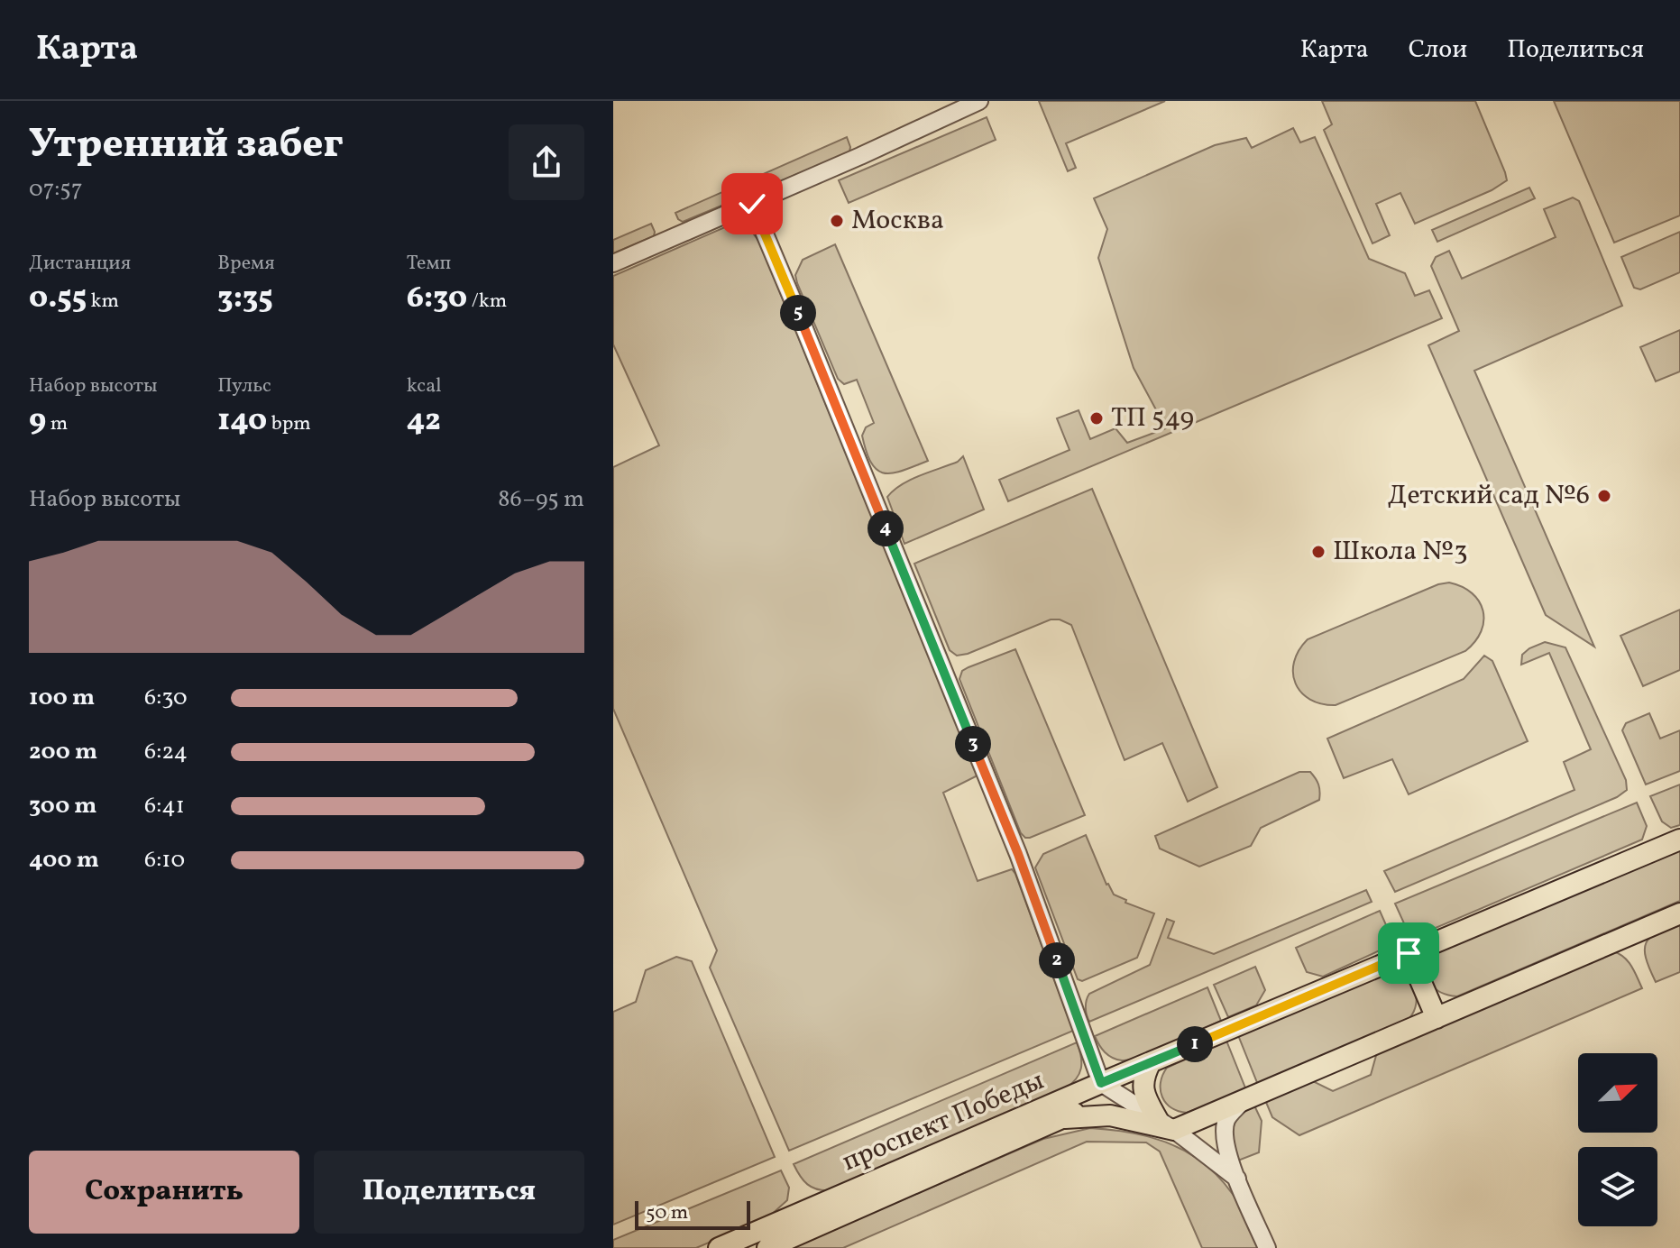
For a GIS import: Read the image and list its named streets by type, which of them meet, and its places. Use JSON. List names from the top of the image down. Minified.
{"streets":{"main road":["проспект Победы"]},"places":["Москва","ТП 549","Детский сад №6","Школа №3"],"scale_bar":"50 m","north":"top right","page":{"header":"Карта","nav":["Карта","Слои","Поделиться"],"heading":["Утренний забег","07:57"],"stats":[["Дистанция","0.55 km"],["Время","3:35"],["Темп","6:30 /km"],["Набор высоты","9 m"],["Пульс","140 bpm"],["kcal","42"]],"pins":["5","4","3","2","1"],"chart":["Набор высоты","86–95 m"],"list":[{"name":"100 m","note":"6:30"},{"name":"200 m","note":"6:24"},{"name":"300 m","note":"6:41"},{"name":"400 m","note":"6:10"}],"buttons":["Сохранить","Поделиться"],"scale":"50 m"}}
